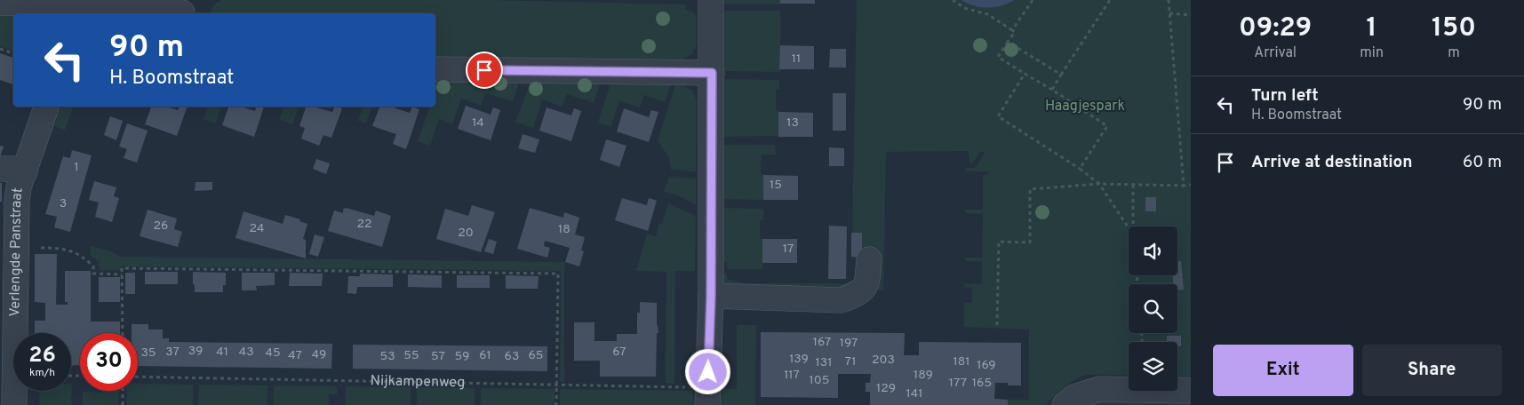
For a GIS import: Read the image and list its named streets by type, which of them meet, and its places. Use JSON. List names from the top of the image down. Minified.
{"streets":{"street":["Verlengde Panstraat"],"path":["Nijkampenweg"]},"parks":["Haagjespark"],"house_numbers":["11","14","13","1","15","3","22","26","24","18","20","17","167","197","39","37","41","43","67","35","45","49","47","55","61","65","53","57","59","63","139","203","71","181","131","169","117","189","105","177","165","129","141"],"page":{"eta":["09:29","Arrival","1","min","150","m"],"turn":["90 m","H. Boomstraat"],"list":[{"name":"Turn left","note":"H. Boomstraat","value":"90 m"},{"name":"Arrive at destination","value":"60 m"}],"speed":"26 km/h","limit":"30","buttons":["Exit","Share"]}}
